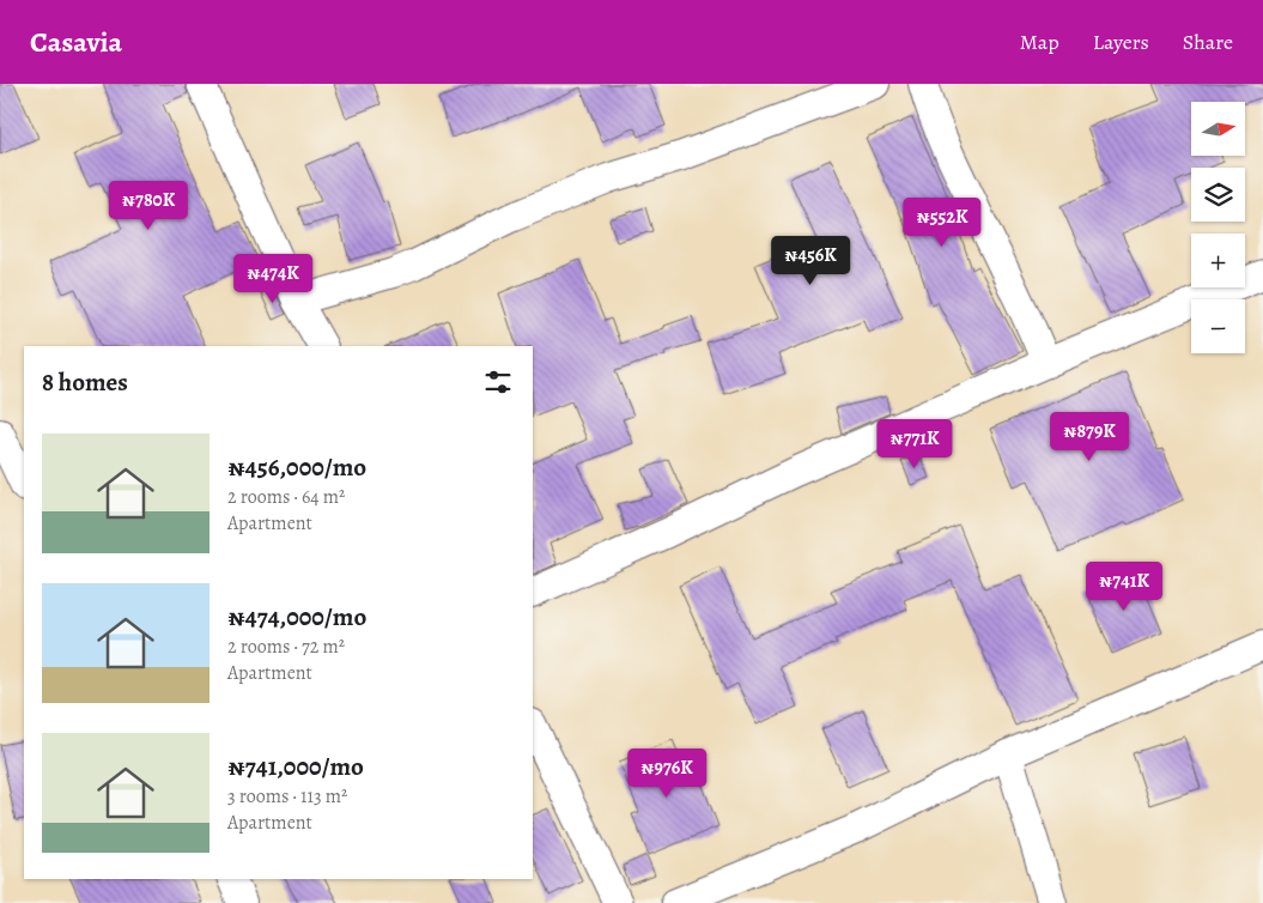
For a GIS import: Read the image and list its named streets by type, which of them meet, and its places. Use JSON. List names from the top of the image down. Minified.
{"north":"right","page":{"header":"Casavia","nav":["Map","Layers","Share"],"map_buttons":["+","−"],"price":["₦780K","₦552K","₦456K","₦474K","₦879K","₦771K","₦741K","₦976K"],"heading":"8 homes","list":[{"name":"₦456,000/mo","note":"2 rooms · 64 m² · Apartment"},{"name":"₦474,000/mo","note":"2 rooms · 72 m² · Apartment"},{"name":"₦741,000/mo","note":"3 rooms · 113 m² · Apartment"}]}}
